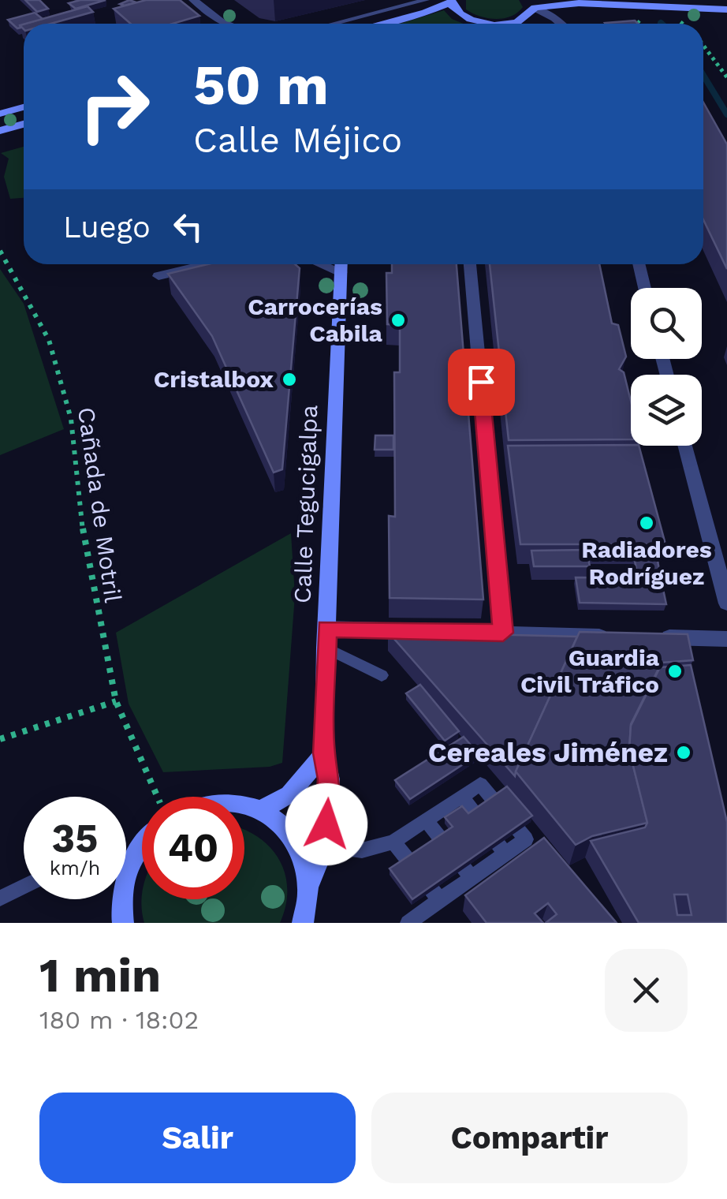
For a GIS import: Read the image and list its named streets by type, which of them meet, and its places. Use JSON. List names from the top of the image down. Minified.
{"streets":{"street":["Calle Tegucigalpa"],"path":["Cañada de Motril"]},"places":["Carrocerías Cabila","Cristalbox","Radiadores Rodríguez","Guardia Civil Tráfico","Cereales Jiménez"],"page":{"turn":["50 m","Calle Méjico"],"then":"Luego","speed":"35 km/h","limit":"40","heading":["1 min","180 m · 18:02"],"buttons":["Salir","Compartir"]}}
